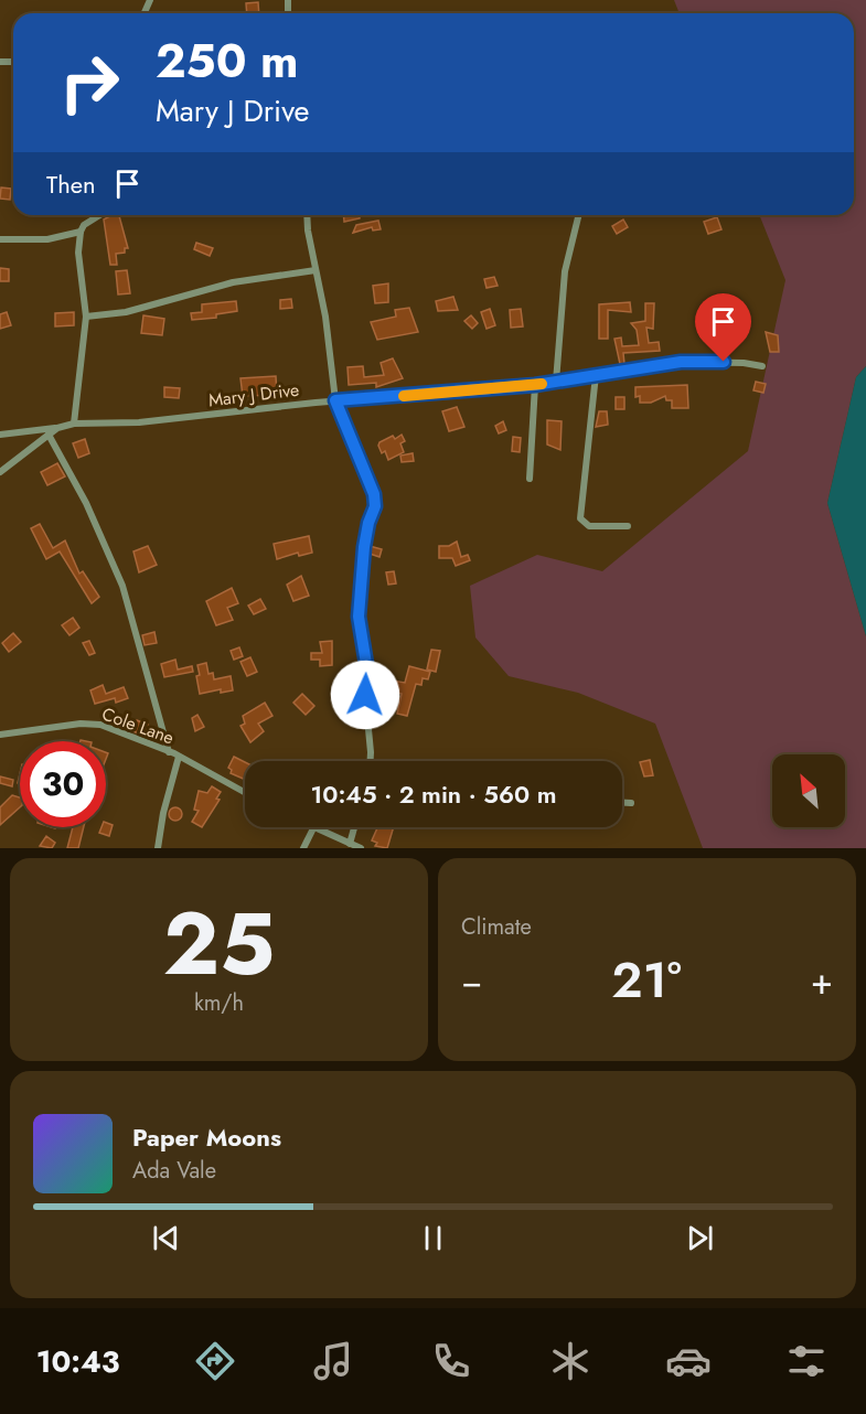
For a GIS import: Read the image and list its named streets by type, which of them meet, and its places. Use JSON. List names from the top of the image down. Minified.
{"streets":{"street":["Mary J Drive","Cole Lane"]},"north":"top left","page":{"turn":["250 m","Mary J Drive"],"then":"Then","limit":"30","trip":"10:45 · 2 min · 560 m","tile":[["25","km/h"],"Climate"],"heat":["−","21°","+"],"song":["Paper Moons","Ada Vale"],"tabs":"10:43"}}
